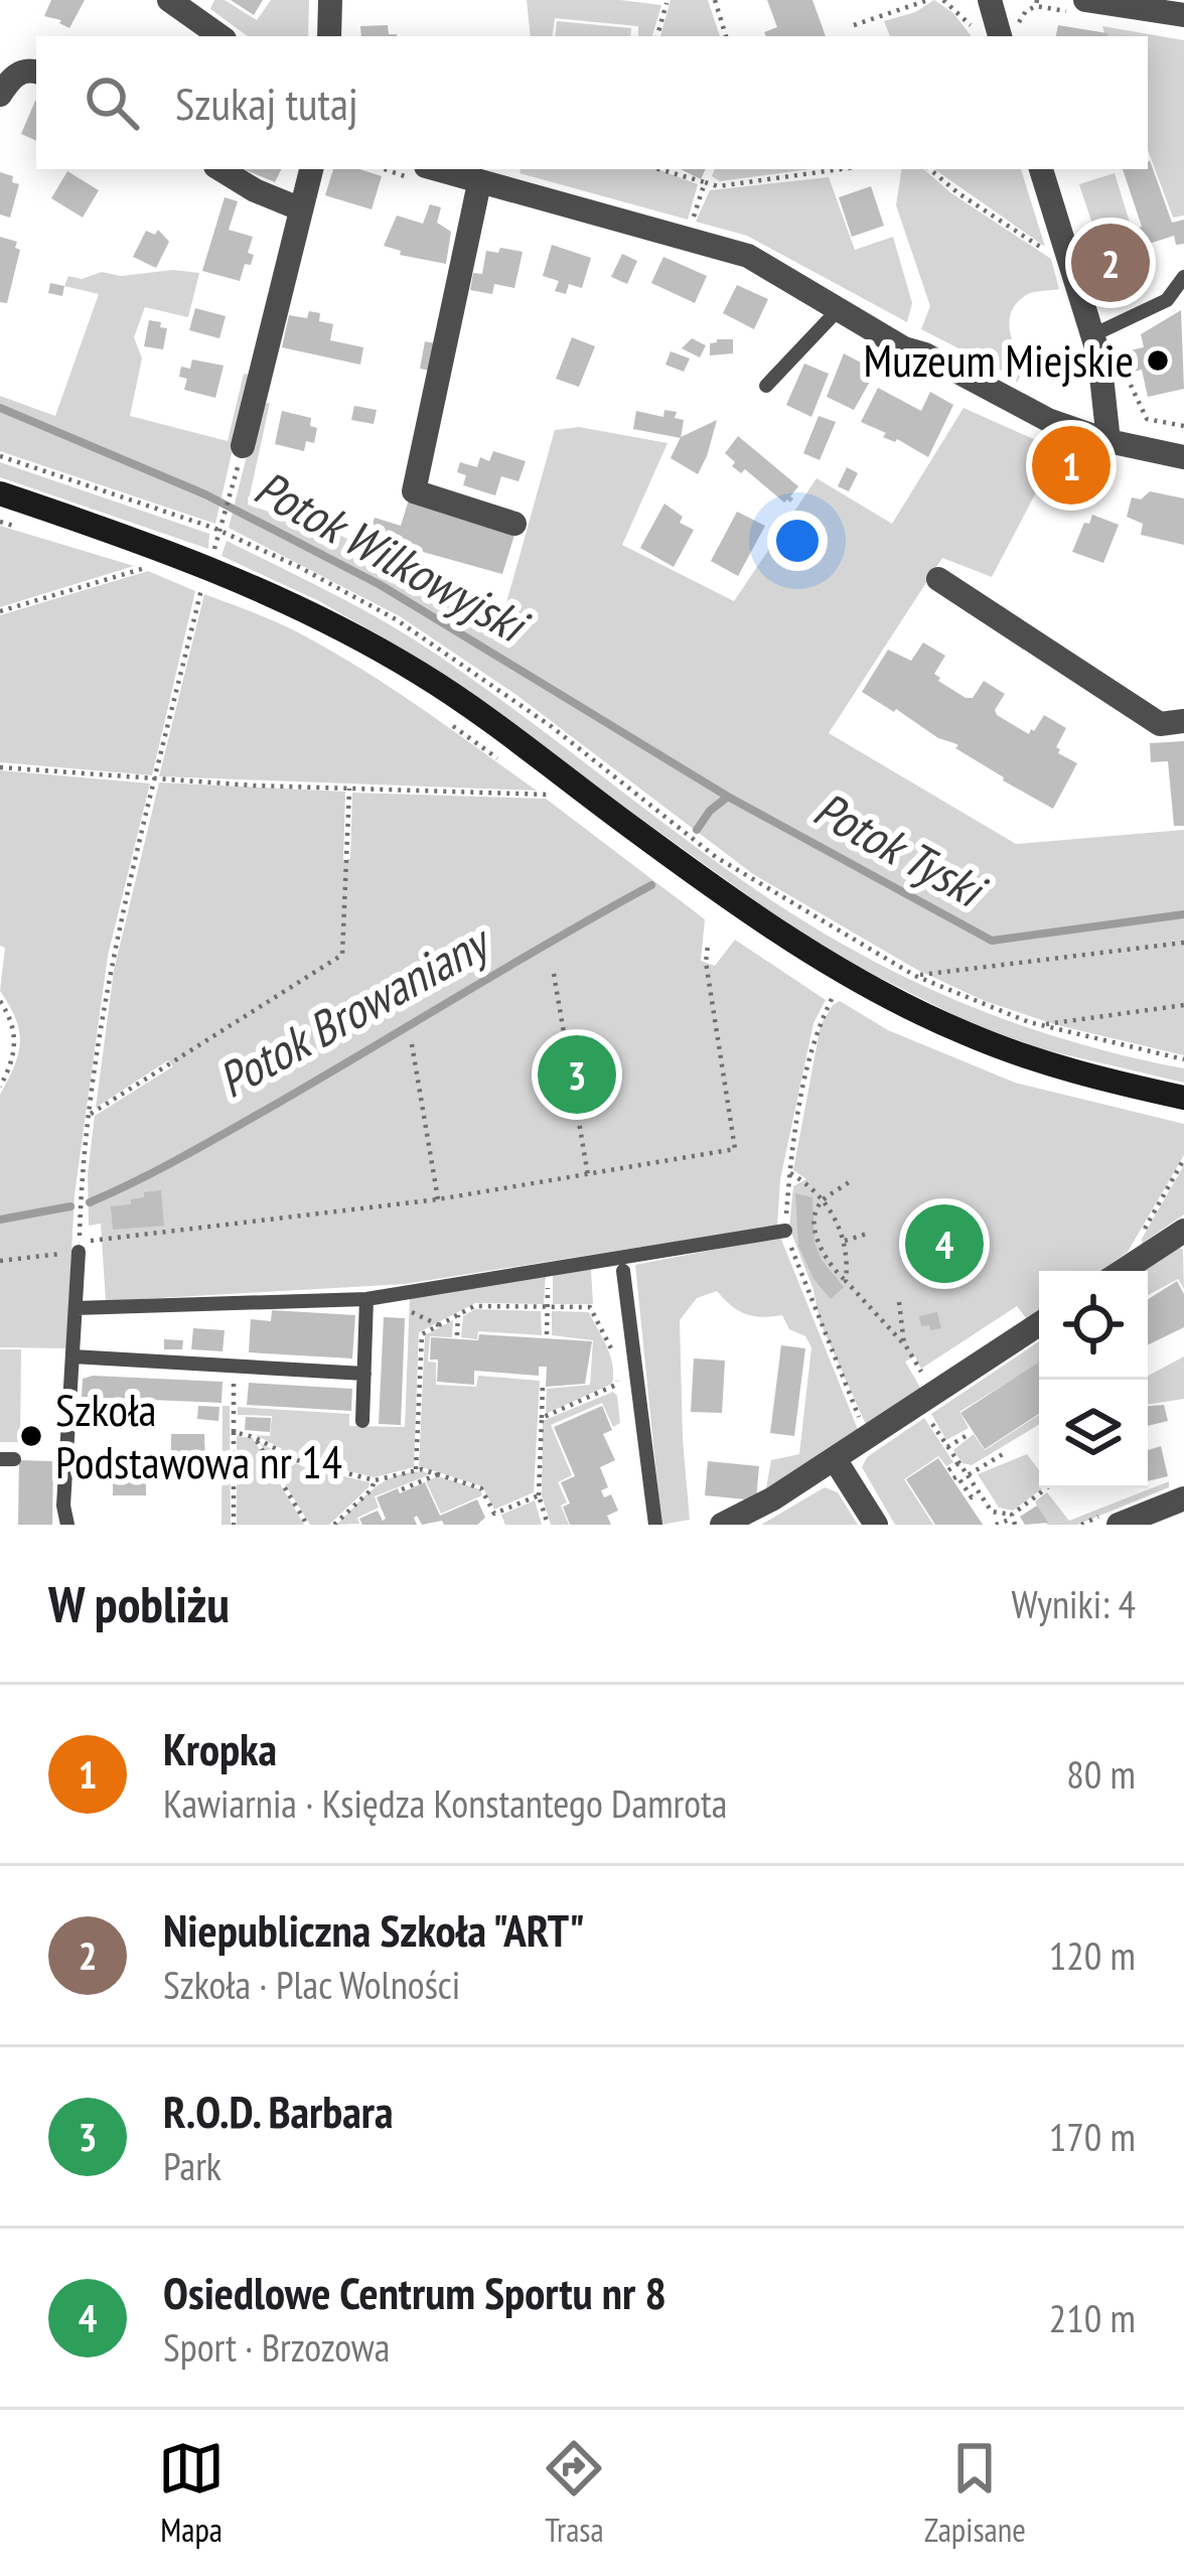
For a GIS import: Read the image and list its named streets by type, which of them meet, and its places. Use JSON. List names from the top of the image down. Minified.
{"water":["Potok Wilkowyjski","Potok Tyski","Potok Browaniany"],"places":["Muzeum Miejskie","Szkoła Podstawowa nr 14"],"page":{"search":"Szukaj tutaj","pins":["2","1","3","4"],"heading":["W pobliżu","Wyniki: 4"],"list":[{"mark":"1","name":"Kropka","note":"Kawiarnia · Księdza Konstantego Damrota","value":"80 m"},{"mark":"2","name":"Niepubliczna Szkoła \"ART\"","note":"Szkoła · Plac Wolności","value":"120 m"},{"mark":"3","name":"R.O.D. Barbara","note":"Park","value":"170 m"},{"mark":"4","name":"Osiedlowe Centrum Sportu nr 8","note":"Sport · Brzozowa","value":"210 m"}],"nav":["Mapa","Trasa","Zapisane"]}}
